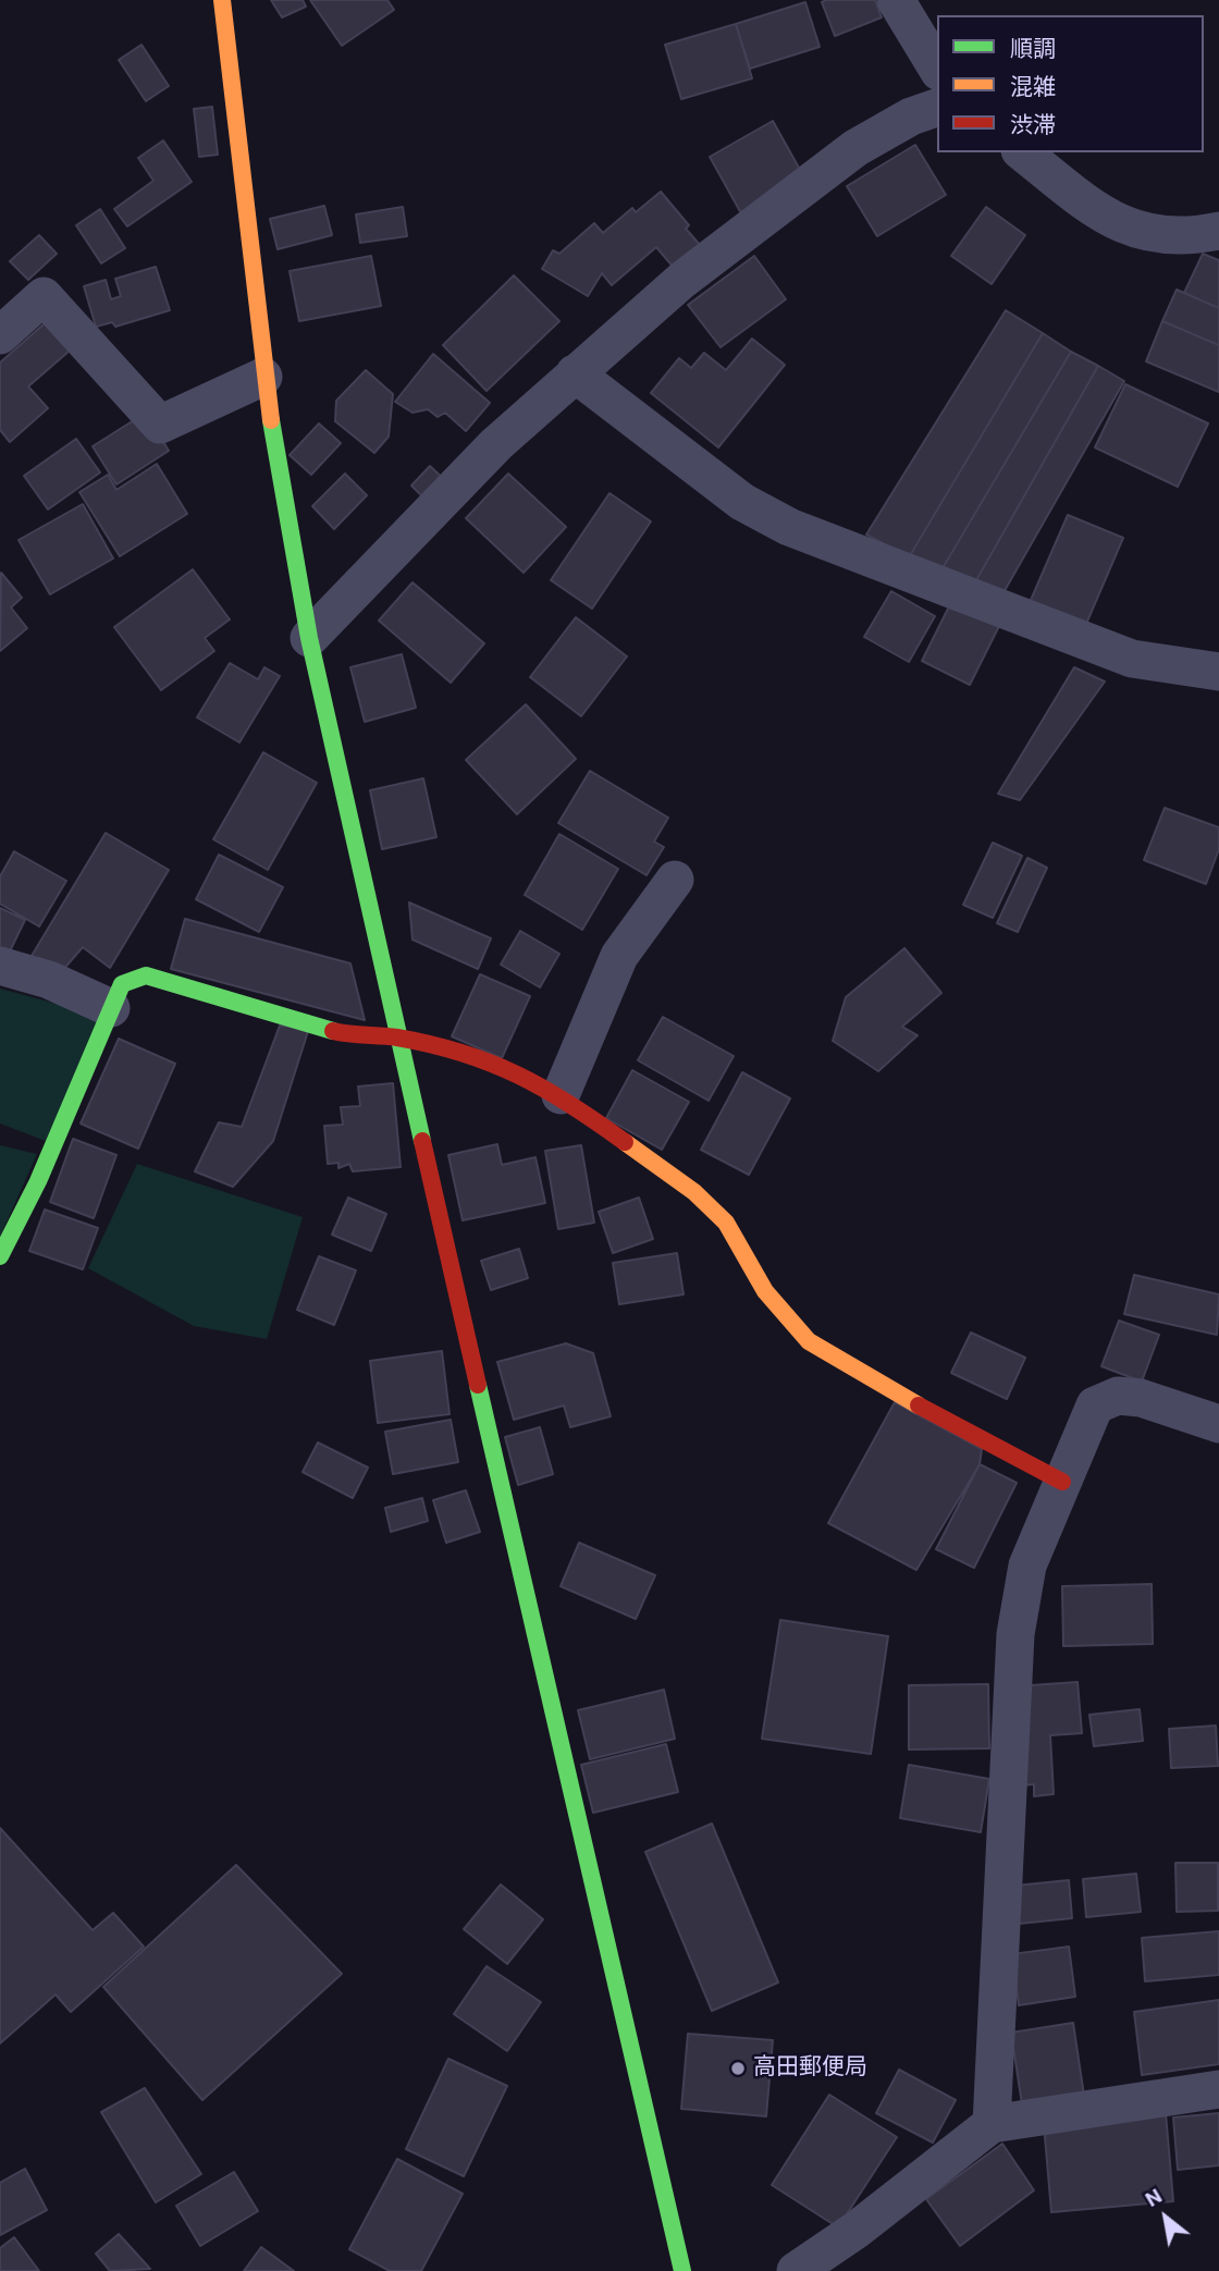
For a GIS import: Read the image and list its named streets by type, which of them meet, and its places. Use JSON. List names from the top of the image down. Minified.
{"places":["高田郵便局"],"legend":["順調","混雑","渋滞"],"north":"top left"}
